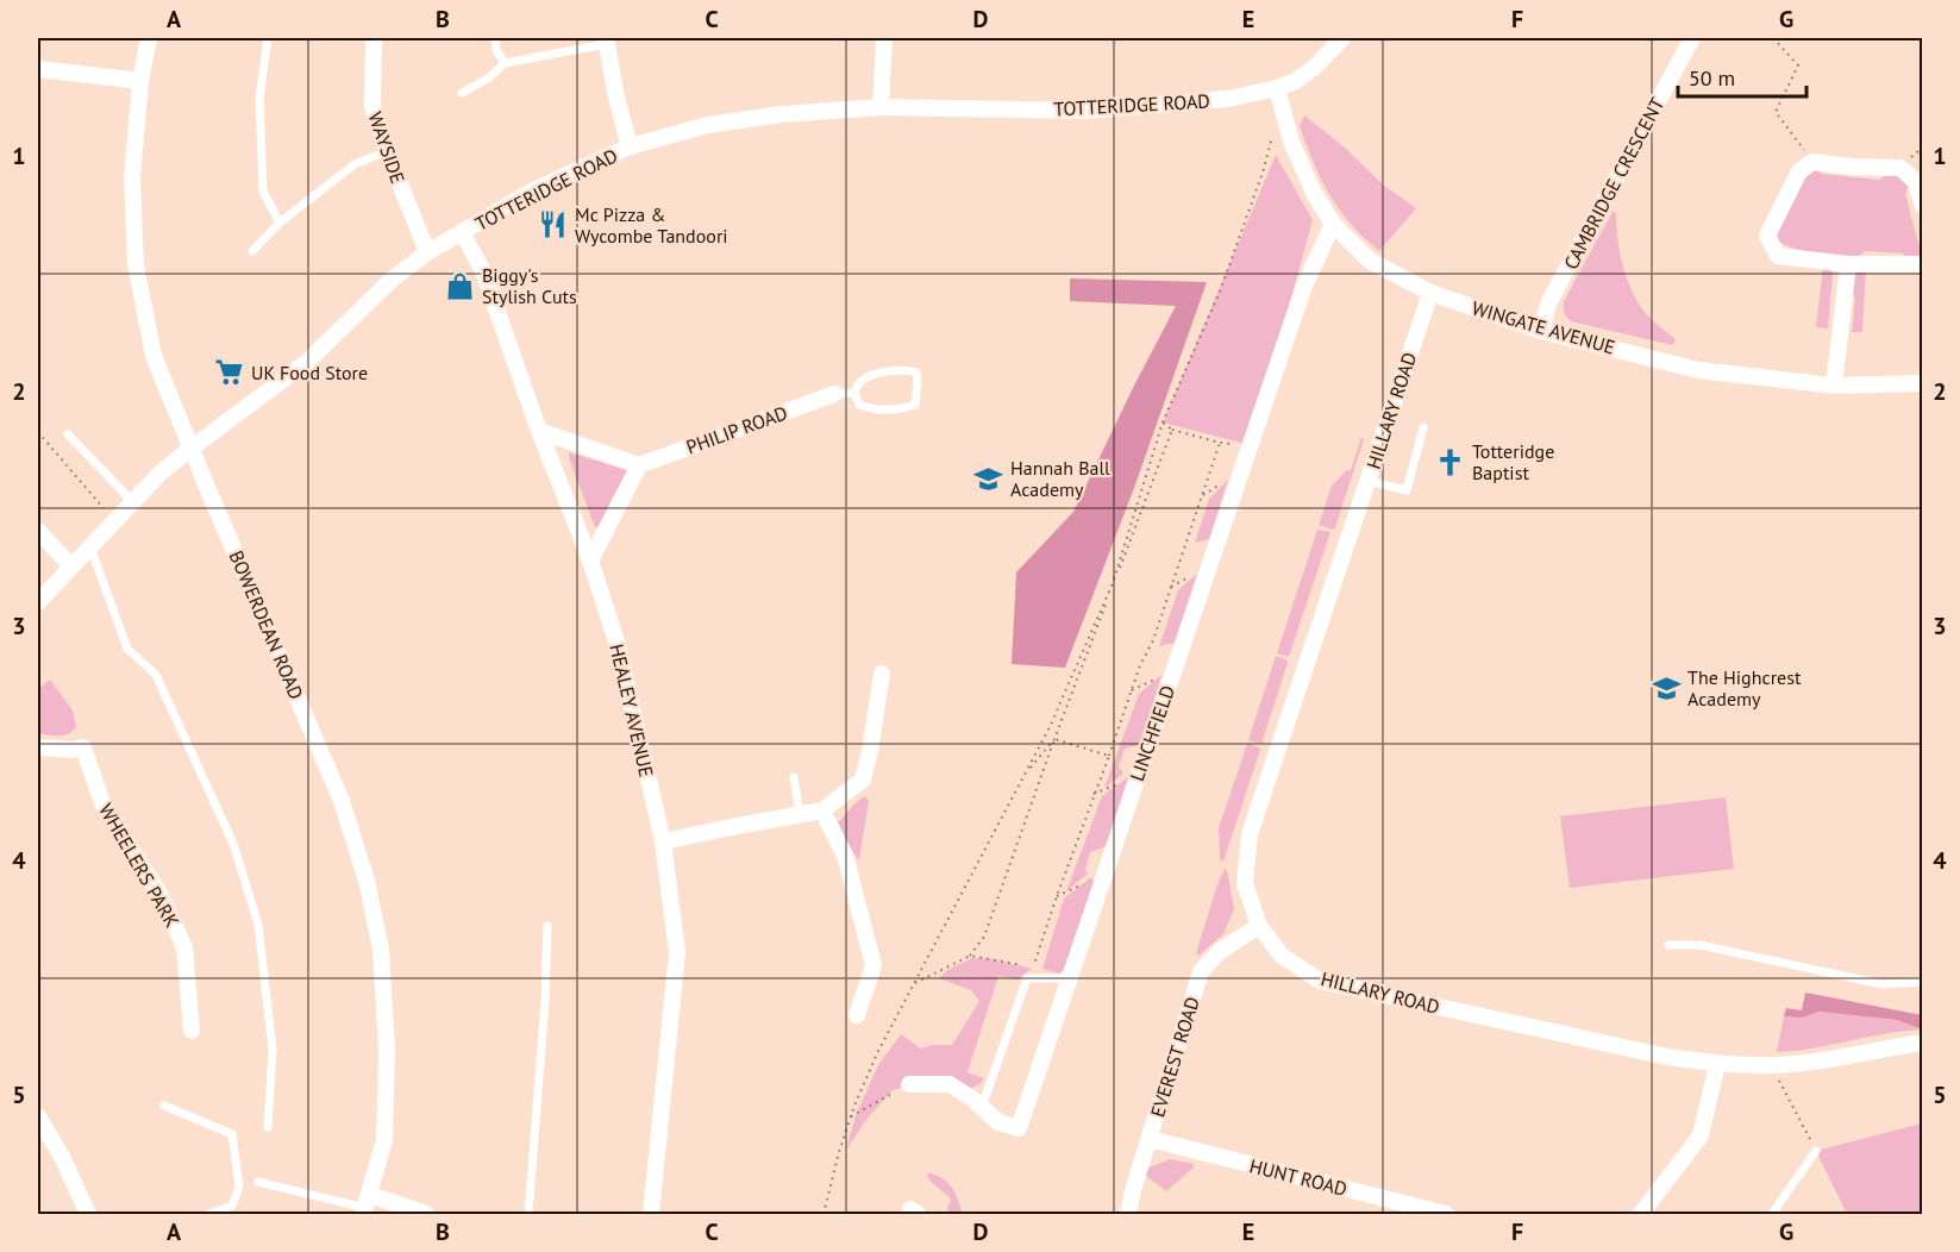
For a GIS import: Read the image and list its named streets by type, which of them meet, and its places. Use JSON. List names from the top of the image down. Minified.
{"streets":{"street":["TOTTERIDGE ROAD","WAYSIDE","CAMBRIDGE CRESCENT","WINGATE AVENUE","HILLARY ROAD","PHILIP ROAD","BOWERDEAN ROAD","HEALEY AVENUE","LINCHFIELD","WHEELERS PARK","EVEREST ROAD","HUNT ROAD"]},"crossings":[["TOTTERIDGE ROAD","WAYSIDE"],["TOTTERIDGE ROAD","WINGATE AVENUE"],["TOTTERIDGE ROAD","BOWERDEAN ROAD"],["TOTTERIDGE ROAD","HEALEY AVENUE"],["CAMBRIDGE CRESCENT","WINGATE AVENUE"],["WINGATE AVENUE","HILLARY ROAD"],["WINGATE AVENUE","LINCHFIELD"],["HILLARY ROAD","EVEREST ROAD"],["EVEREST ROAD","HUNT ROAD"]],"places":{"restaurant":["Mc Pizza & Wycombe Tandoori"],"shop":["Biggy's Stylish Cuts"],"supermarket":["UK Food Store"],"church":["Totteridge Baptist"],"school or university":["Hannah Ball Academy","The Highcrest Academy"]},"scale_bar":"50 m","grid":{"columns":["A","B","C","D","E","F","G"],"rows":["1","2","3","4","5"]}}
